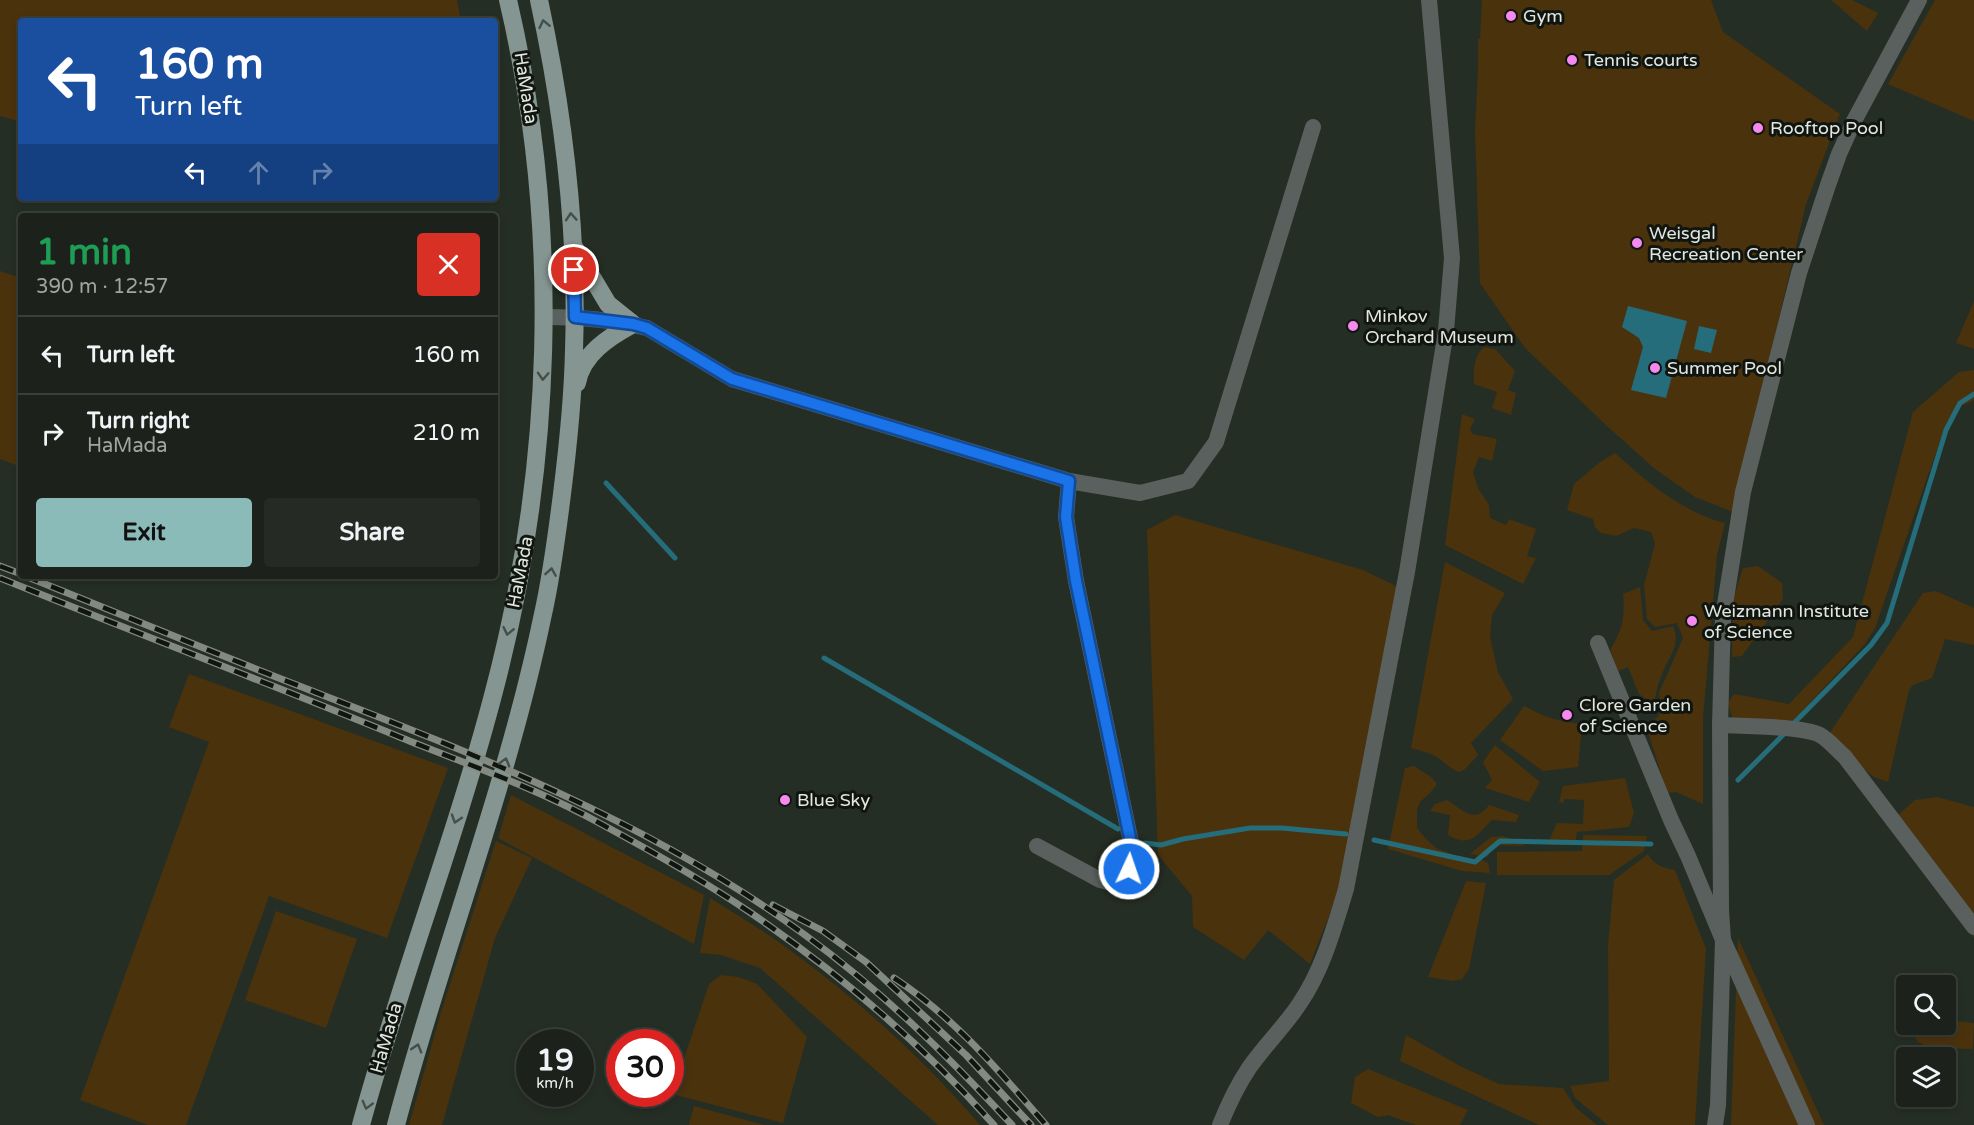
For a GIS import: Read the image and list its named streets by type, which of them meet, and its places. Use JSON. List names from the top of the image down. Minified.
{"streets":{"main road":["HaMada"]},"places":["Gym","Tennis courts","Rooftop Pool","Weisgal Recreation Center","Minkov Orchard Museum","Summer Pool","Weizmann Institute of Science","Clore Garden of Science","Blue Sky"],"page":{"turn":["160 m","Turn left"],"heading":["1 min","390 m · 12:57"],"list":[{"name":"Turn left","value":"160 m"},{"name":"Turn right","note":"HaMada","value":"210 m"}],"buttons":["Exit","Share"],"speed":"19 km/h","limit":"30"}}
